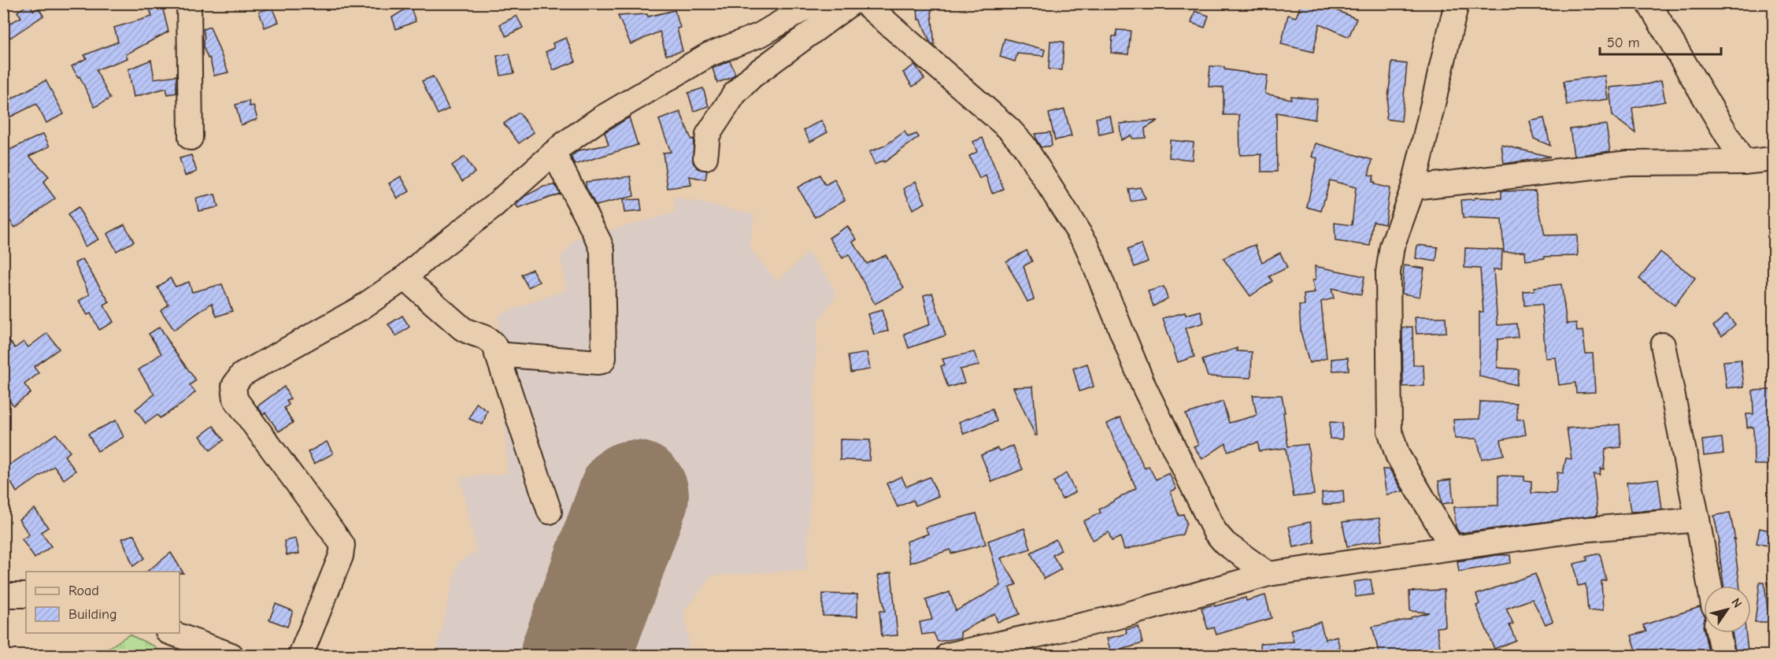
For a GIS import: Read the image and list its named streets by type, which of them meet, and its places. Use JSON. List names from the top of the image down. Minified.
{"legend":["Road","Building"],"scale_bar":"50 m","north":"top right"}
